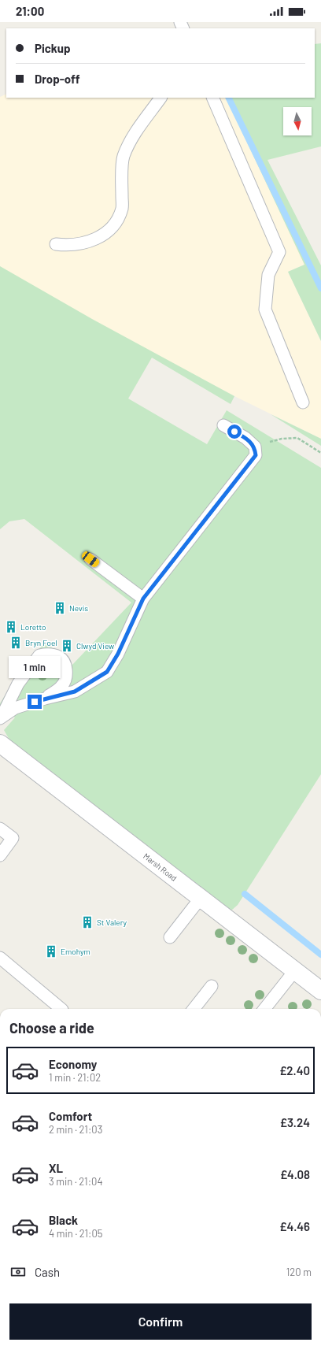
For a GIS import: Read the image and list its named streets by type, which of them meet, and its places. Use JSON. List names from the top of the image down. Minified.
{"streets":{"street":["Marsh Road"]},"places":{"building":["Nevis","Loretto","Bryn Foel","Clwyd View","St Valery","Emohym"]},"north":"bottom","page":{"status":"21:00","banner":["Pickup","Drop-off"],"bubble":"1 min","heading":"Choose a ride","list":[{"name":"Economy","note":"1 min · 21:02","value":"£2.40"},{"name":"Comfort","note":"2 min · 21:03","value":"£3.24"},{"name":"XL","note":"3 min · 21:04","value":"£4.08"},{"name":"Black","note":"4 min · 21:05","value":"£4.46"}],"pay":["Cash","120 m"],"buttons":"Confirm"}}
